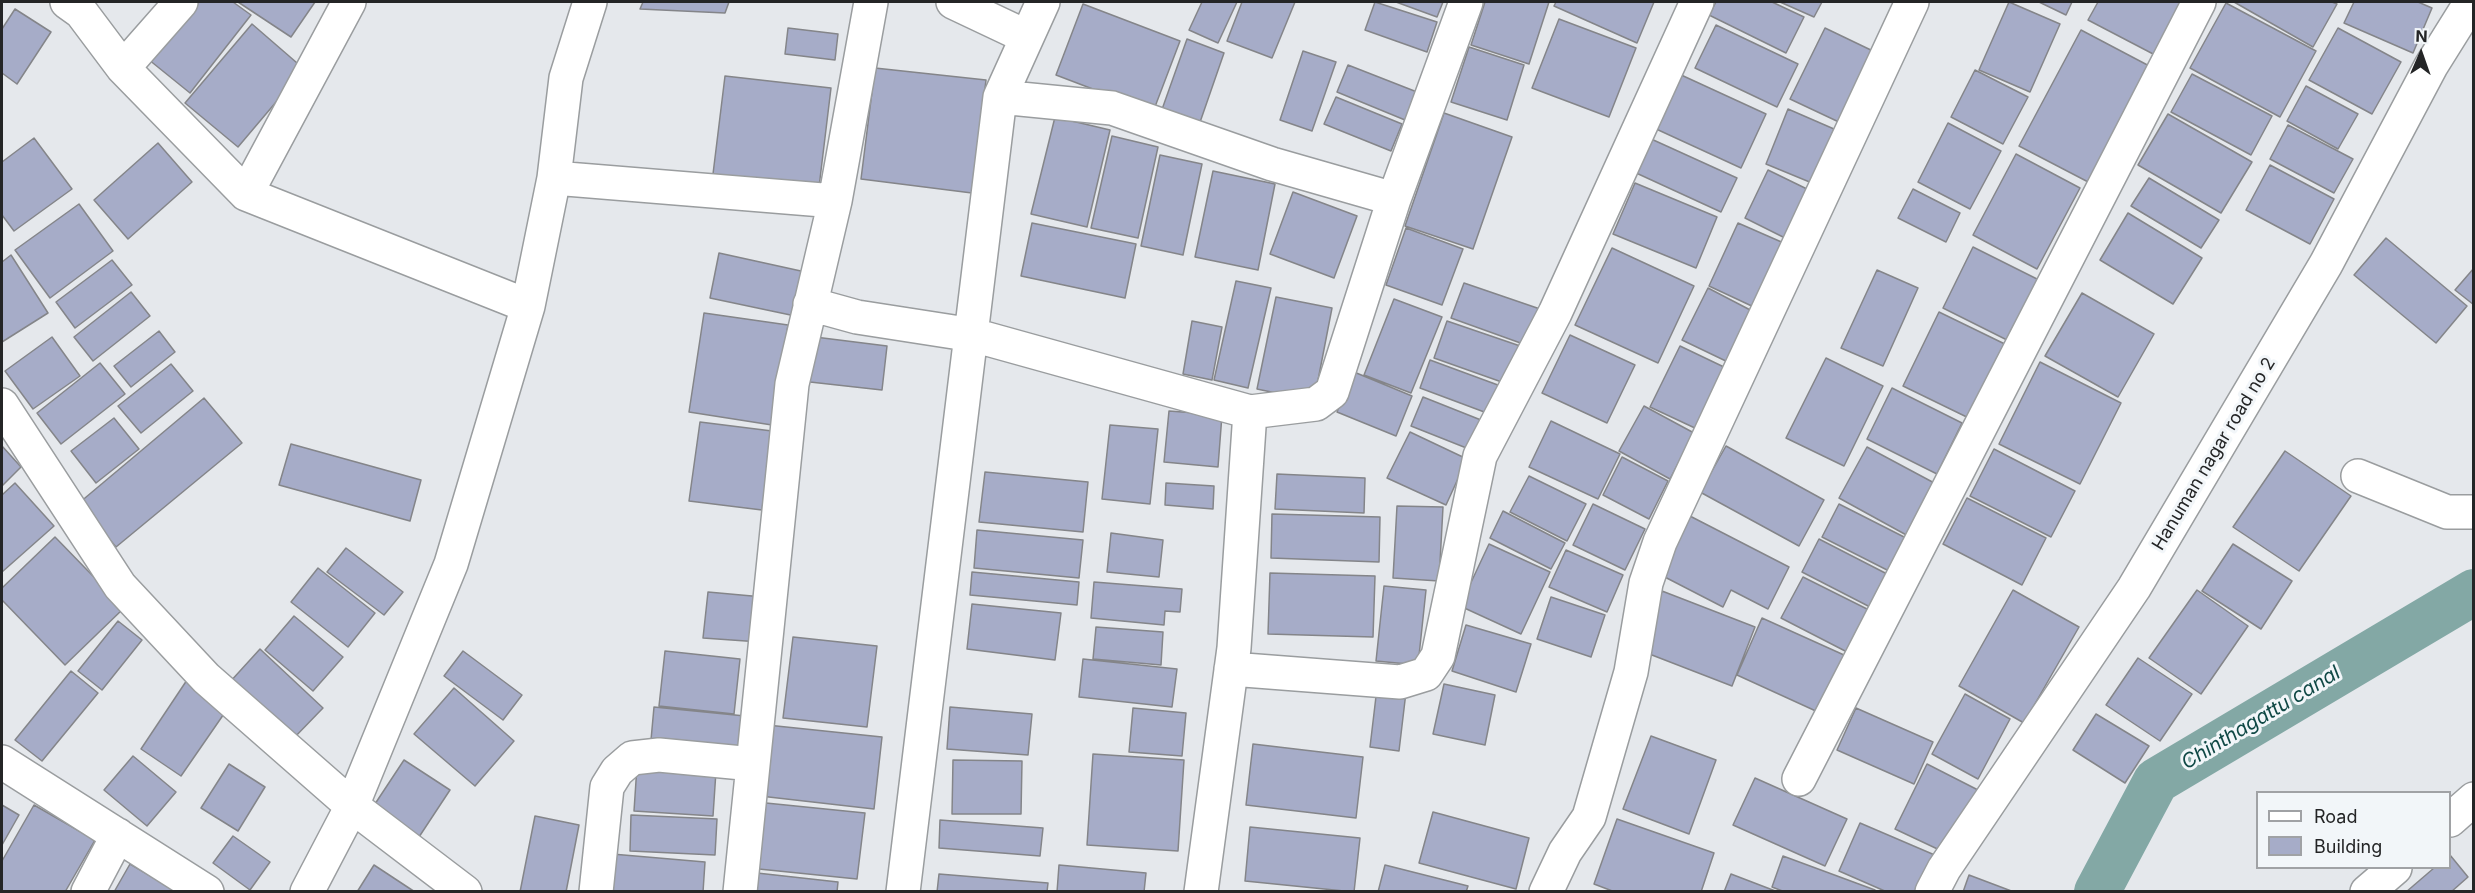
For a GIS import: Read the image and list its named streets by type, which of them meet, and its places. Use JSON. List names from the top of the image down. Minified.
{"streets":{"street":["Hanuman nagar road no 2"]},"water":["Chinthagattu canal"],"legend":["Road","Building"],"north":"top"}
